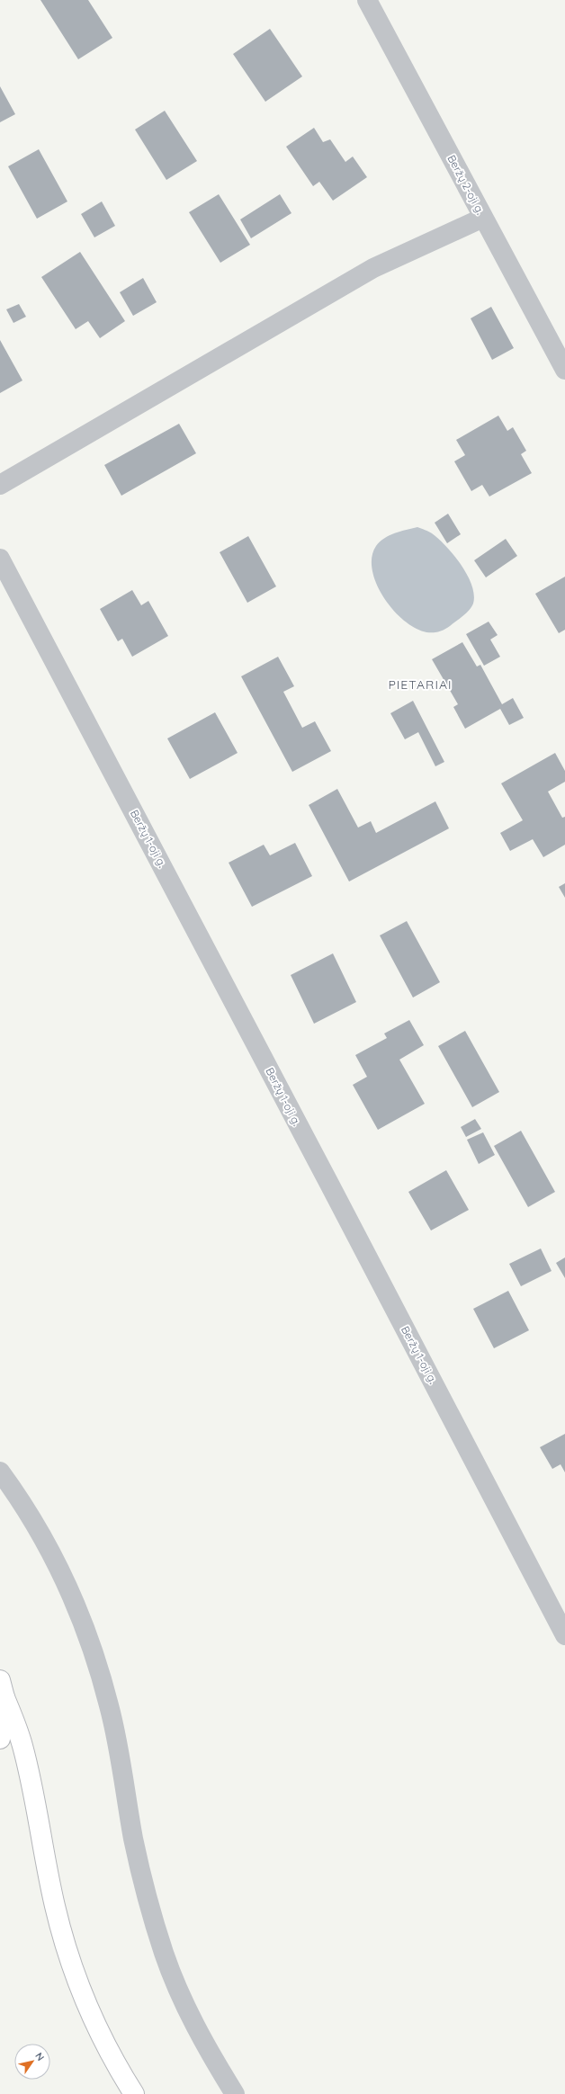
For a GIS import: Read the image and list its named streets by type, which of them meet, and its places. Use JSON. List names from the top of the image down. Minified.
{"streets":{"street":["Beržų 2-oji g.","Beržų 1-oji g."]},"districts":["PIETARIAI"],"north":"top right"}
